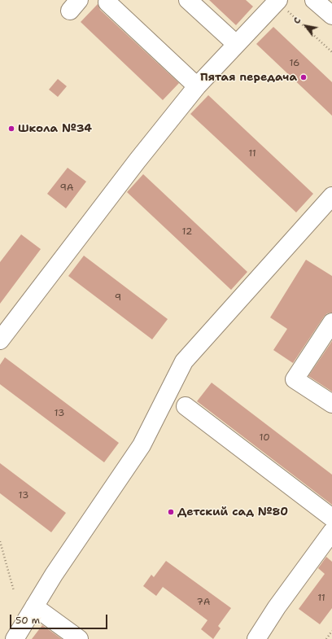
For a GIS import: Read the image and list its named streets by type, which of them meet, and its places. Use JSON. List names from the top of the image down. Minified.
{"places":["Пятая передача","Школа №34","Детский сад №80"],"house_numbers":["16","11","9А","12","9","13","10","13","11","7А"],"scale_bar":"50 m","north":"top left"}
